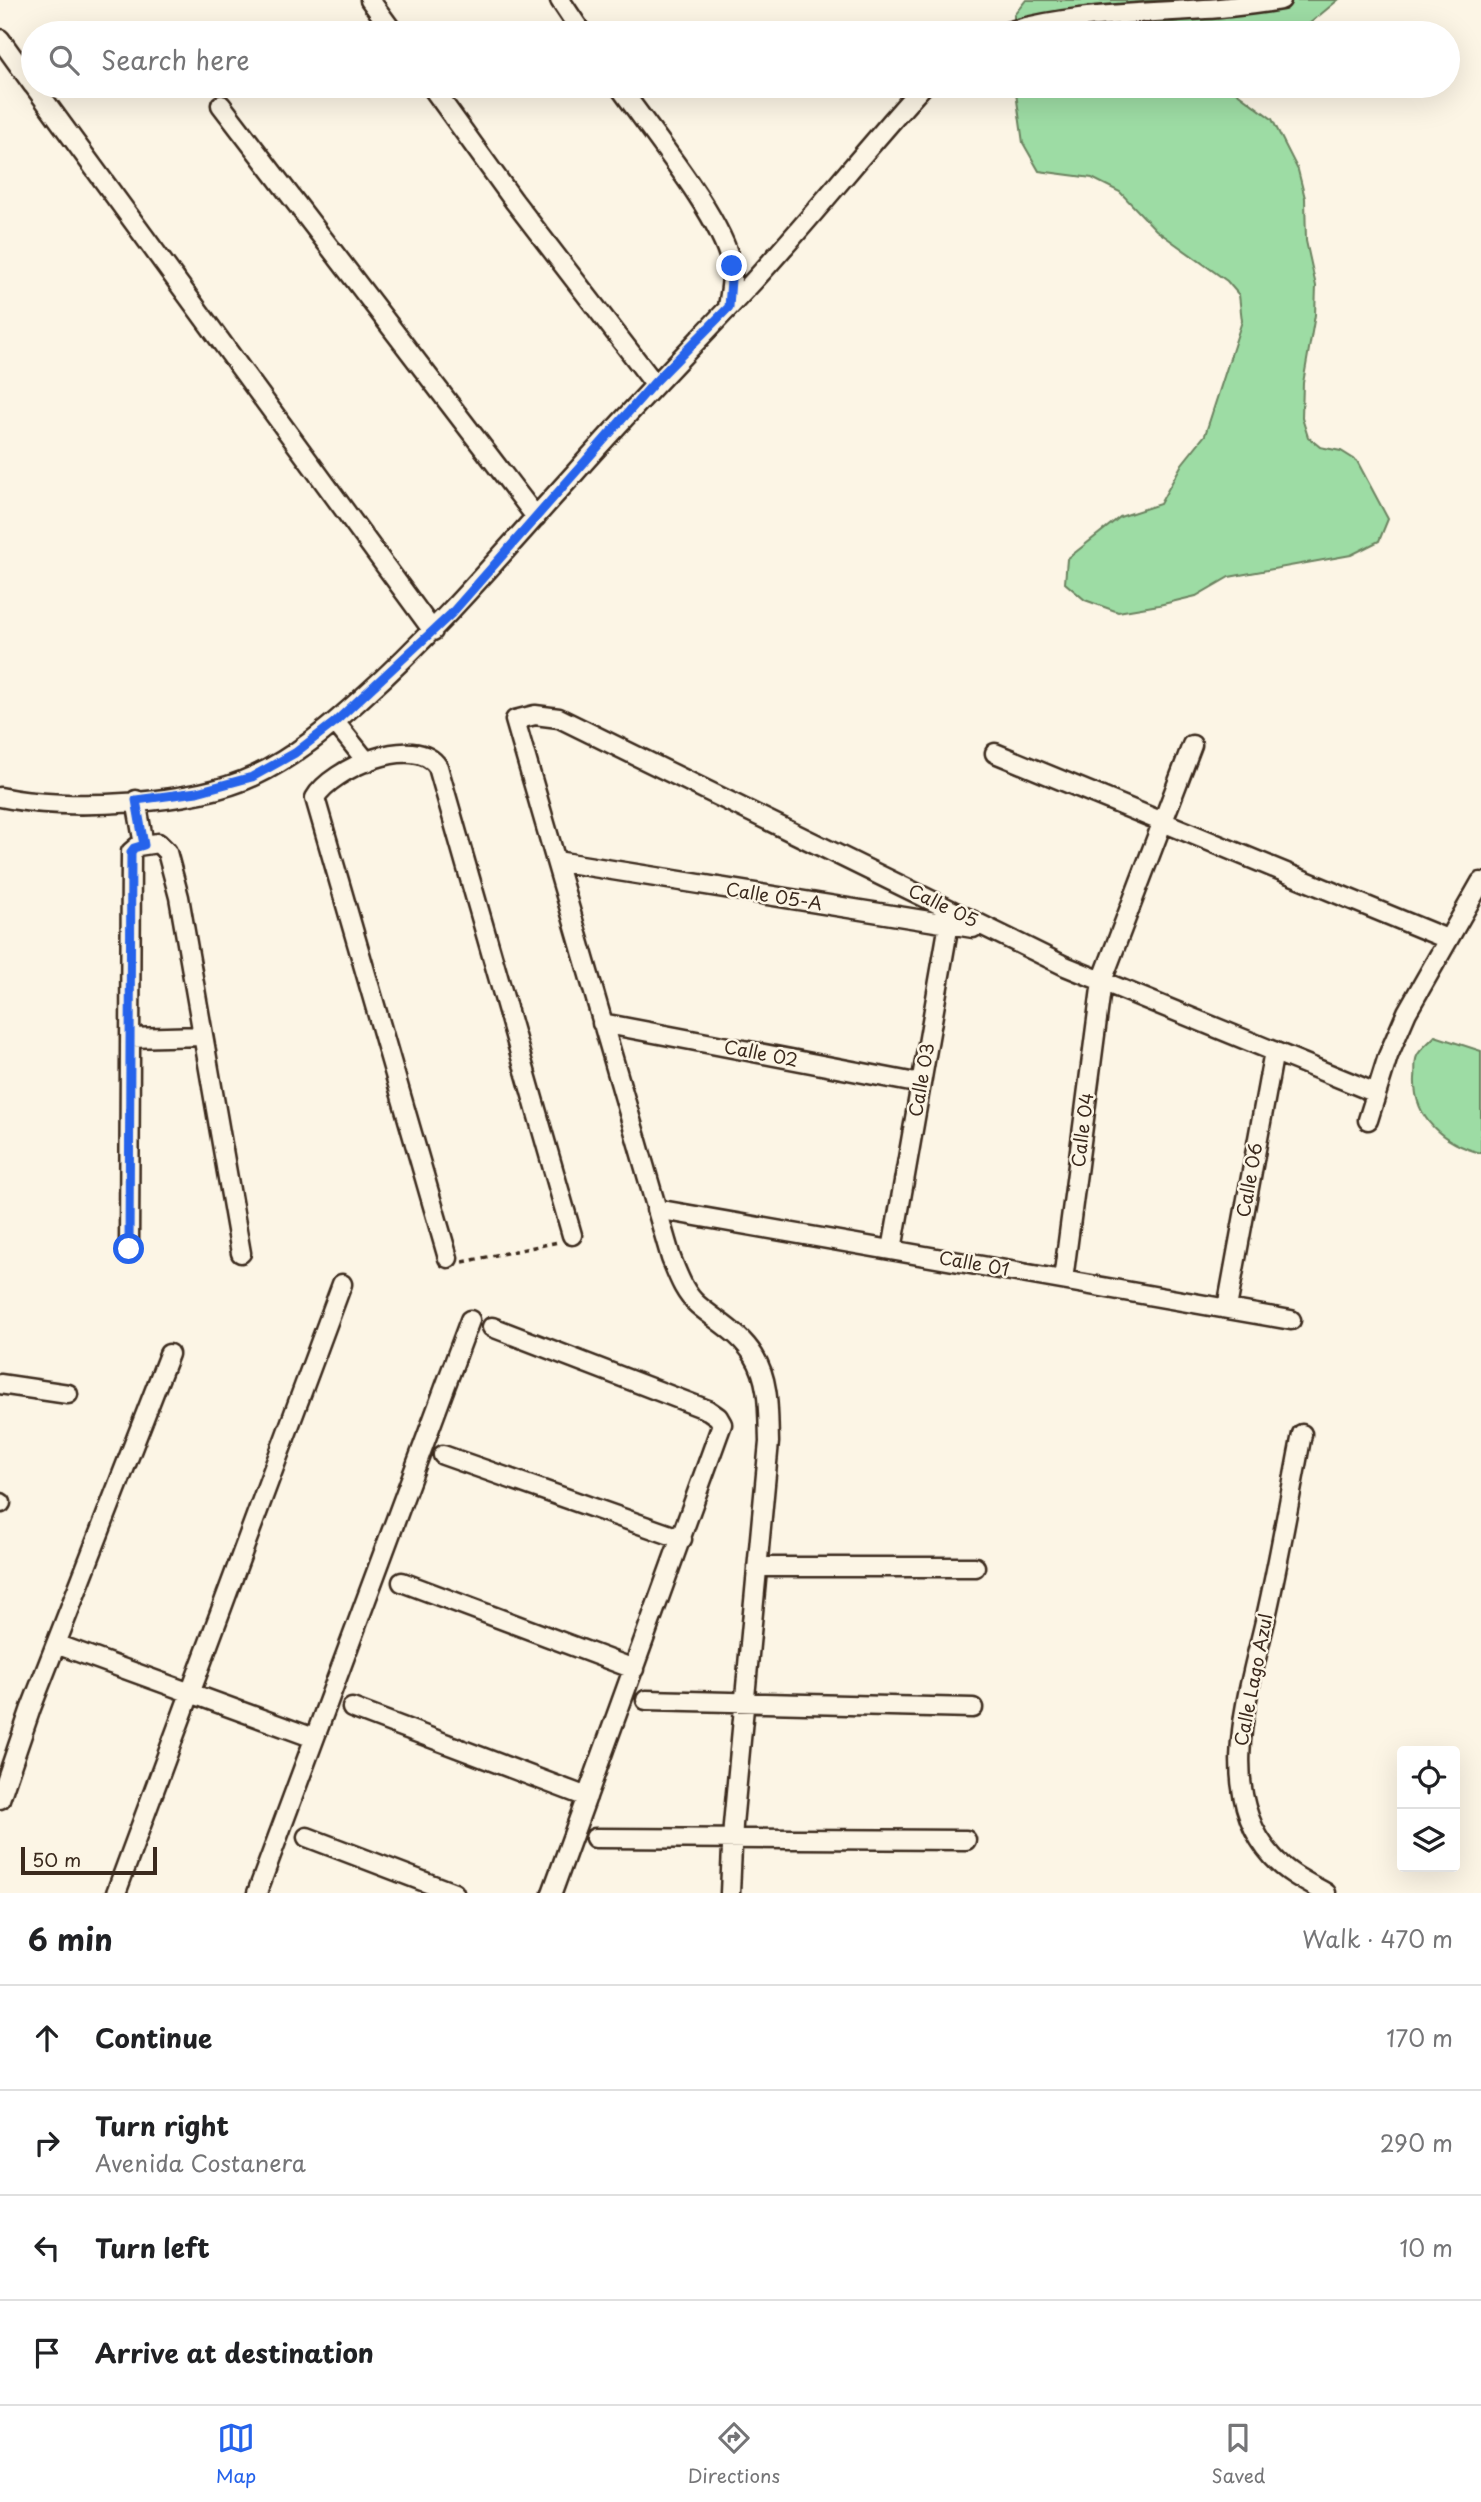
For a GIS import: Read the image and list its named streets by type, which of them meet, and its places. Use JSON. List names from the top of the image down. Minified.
{"streets":{"street":["Calle 05-A","Calle 05","Calle 02","Calle 03","Calle 04","Calle 06","Calle 01","Calle Lago Azul"]},"crossings":[["Calle 05-A","Calle 05"],["Calle 05-A","Calle 03"],["Calle 05","Calle 03"],["Calle 05","Calle 04"],["Calle 05","Calle 06"],["Calle 02","Calle 03"],["Calle 03","Calle 01"],["Calle 04","Calle 01"],["Calle 06","Calle 01"]],"scale_bar":"50 m","page":{"search":"Search here","scale":"50 m","heading":["6 min","Walk · 470 m"],"list":[["Continue","170 m"],["Turn right","Avenida Costanera","290 m"],["Turn left","10 m"],"Arrive at destination"],"nav":["Map","Directions","Saved"]}}
